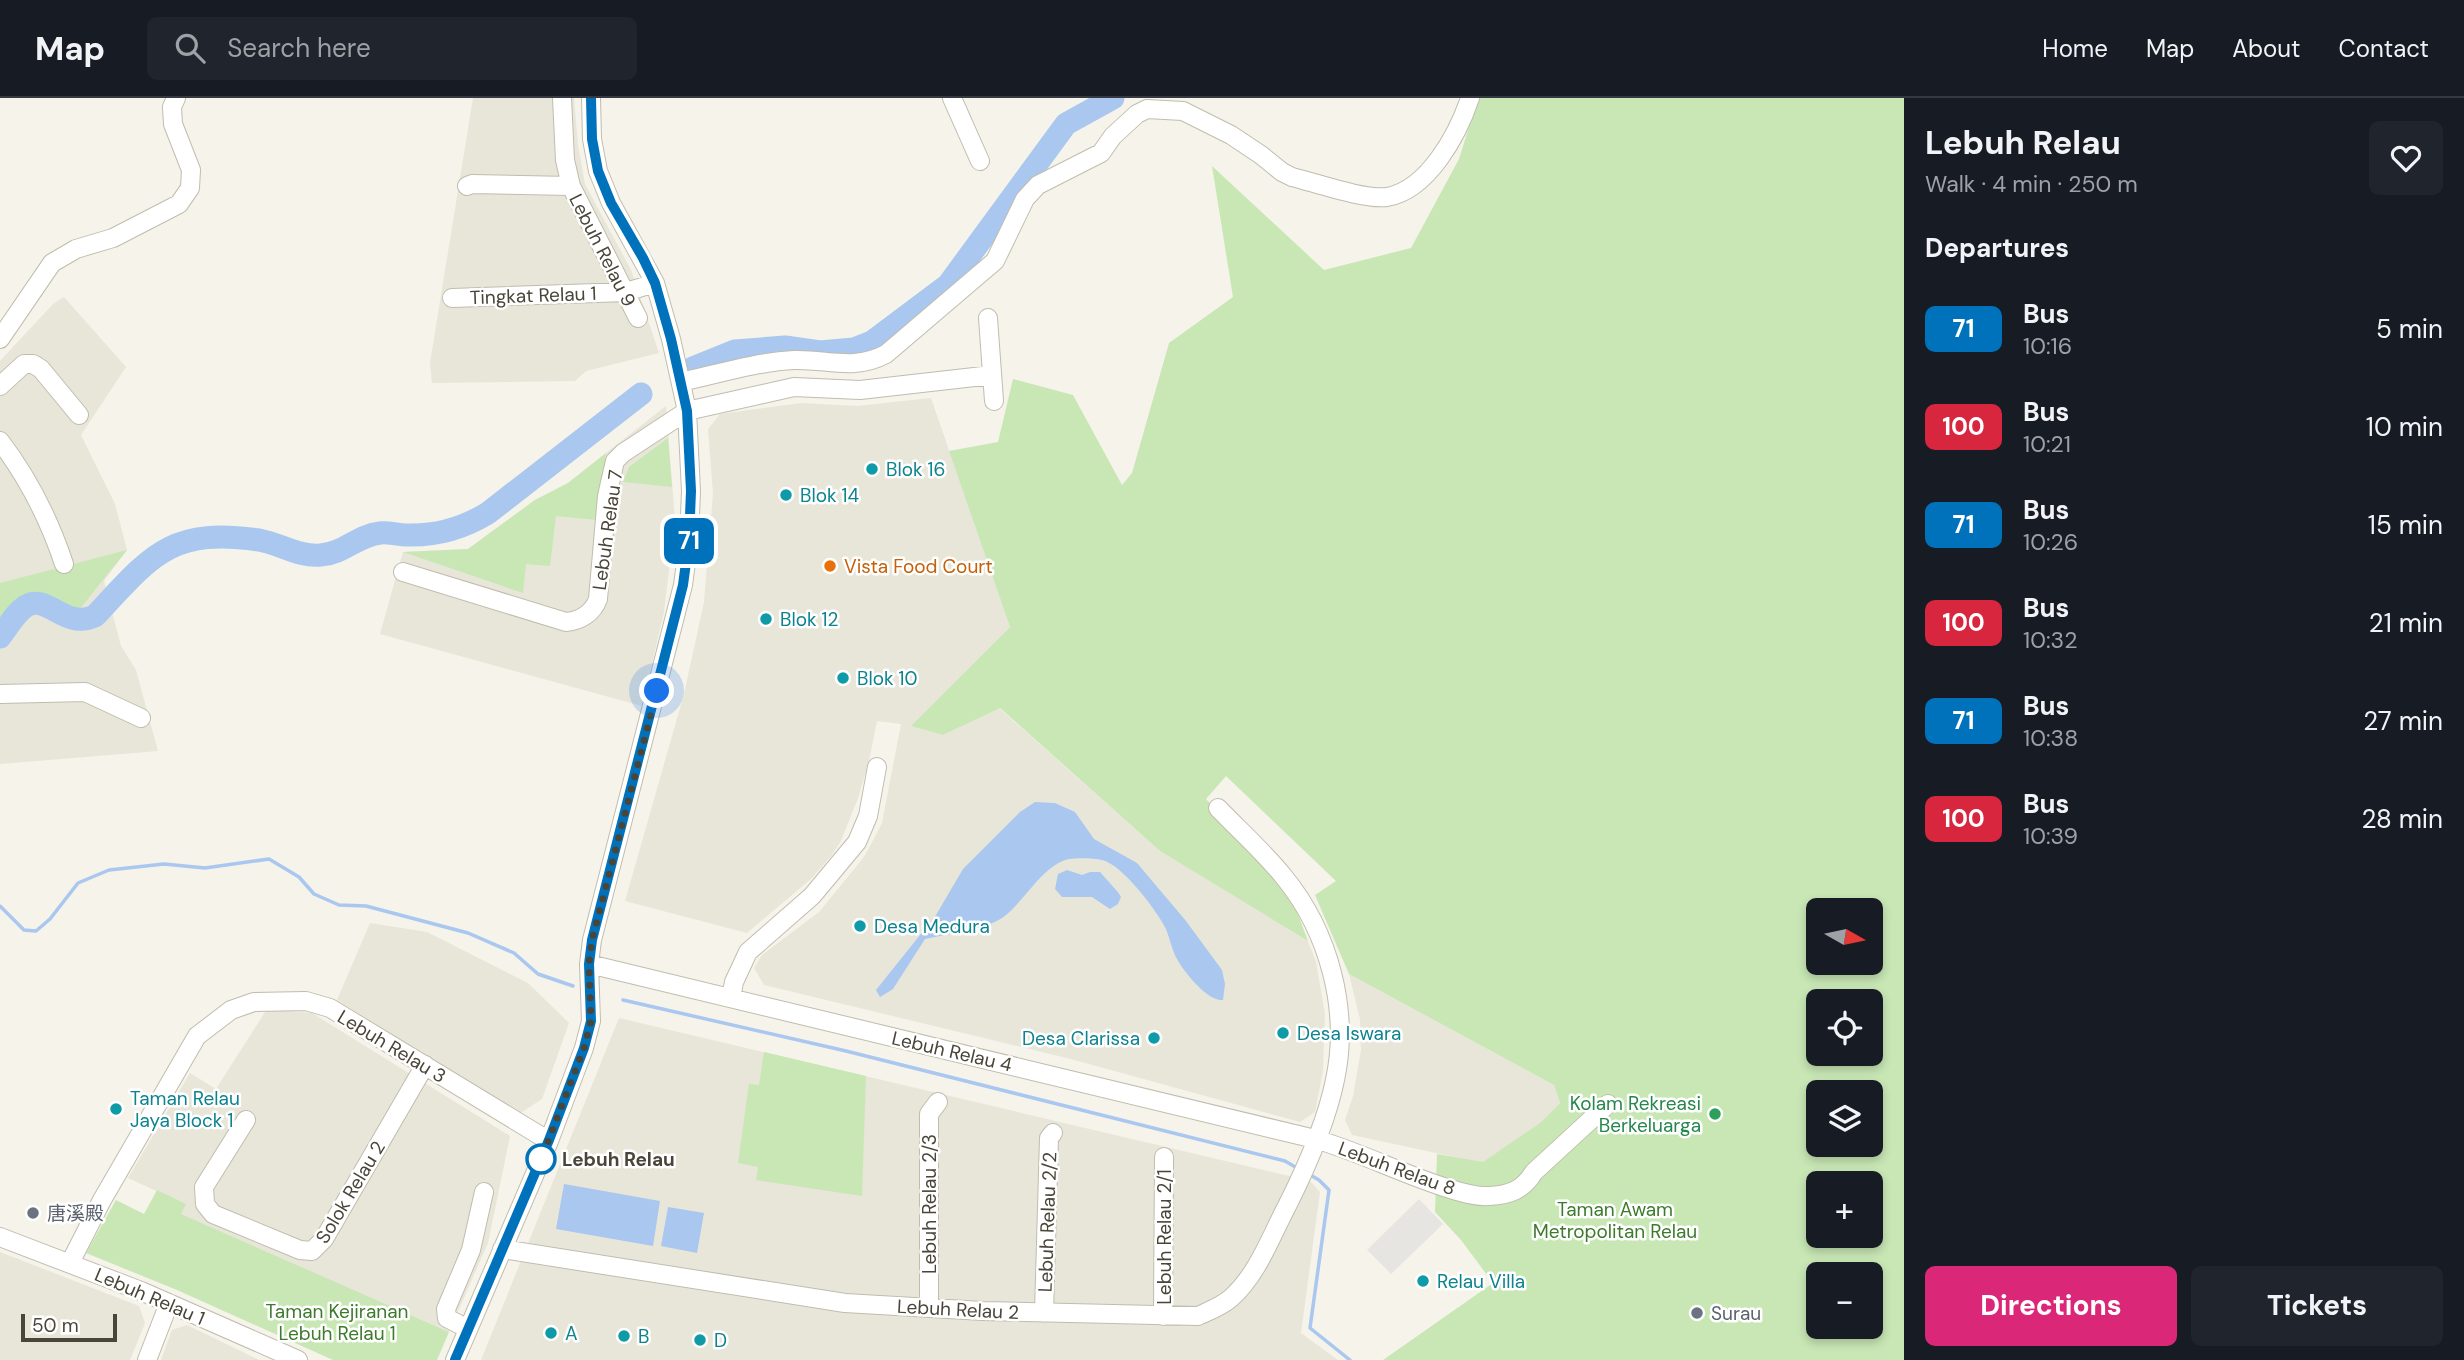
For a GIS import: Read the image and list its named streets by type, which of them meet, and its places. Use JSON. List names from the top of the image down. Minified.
{"streets":{"street":["Lebuh Relau 9","Tingkat Relau 1","Lebuh Relau 7","Lebuh Relau 3","Lebuh Relau 4","Lebuh Relau 8","Solok Relau 2","Lebuh Relau 2/3","Lebuh Relau 2/2","Lebuh Relau 2/1","Lebuh Relau 1","Lebuh Relau 2"]},"crossings":[["Lebuh Relau 9","Tingkat Relau 1"],["Lebuh Relau 3","Solok Relau 2"],["Lebuh Relau 3","Lebuh Relau 1"],["Lebuh Relau 4","Lebuh Relau 8"],["Lebuh Relau 4","Lebuh Relau 2"],["Lebuh Relau 8","Lebuh Relau 2"],["Lebuh Relau 2/3","Lebuh Relau 2"],["Lebuh Relau 2/2","Lebuh Relau 2"],["Lebuh Relau 2/1","Lebuh Relau 2"]],"parks":["Taman Awam Metropolitan Relau","Taman Kejiranan Lebuh Relau 1"],"places":["Blok 16","Blok 14","Vista Food Court","Blok 12","Blok 10","Desa Medura","Desa Iswara","Desa Clarissa","Taman Relau Jaya Block 1","Kolam Rekreasi Berkeluarga","Lebuh Relau","唐溪殿","Relau Villa","Surau","A","B","D"],"lines":["bus line 71"],"scale_bar":"50 m","north":"right","page":{"header":"Map","search":"Search here","nav":["Home","Map","About","Contact"],"on_map":"71","heading":[["Lebuh Relau","Walk · 4 min · 250 m"],"Departures"],"list":[{"mark":"71","name":"Bus","note":"10:16","value":"5 min"},{"mark":"100","name":"Bus","note":"10:21","value":"10 min"},{"mark":"71","name":"Bus","note":"10:26","value":"15 min"},{"mark":"100","name":"Bus","note":"10:32","value":"21 min"},{"mark":"71","name":"Bus","note":"10:38","value":"27 min"},{"mark":"100","name":"Bus","note":"10:39","value":"28 min"}],"map_buttons":["+","−"],"buttons":["Directions","Tickets"],"scale":"50 m"}}
